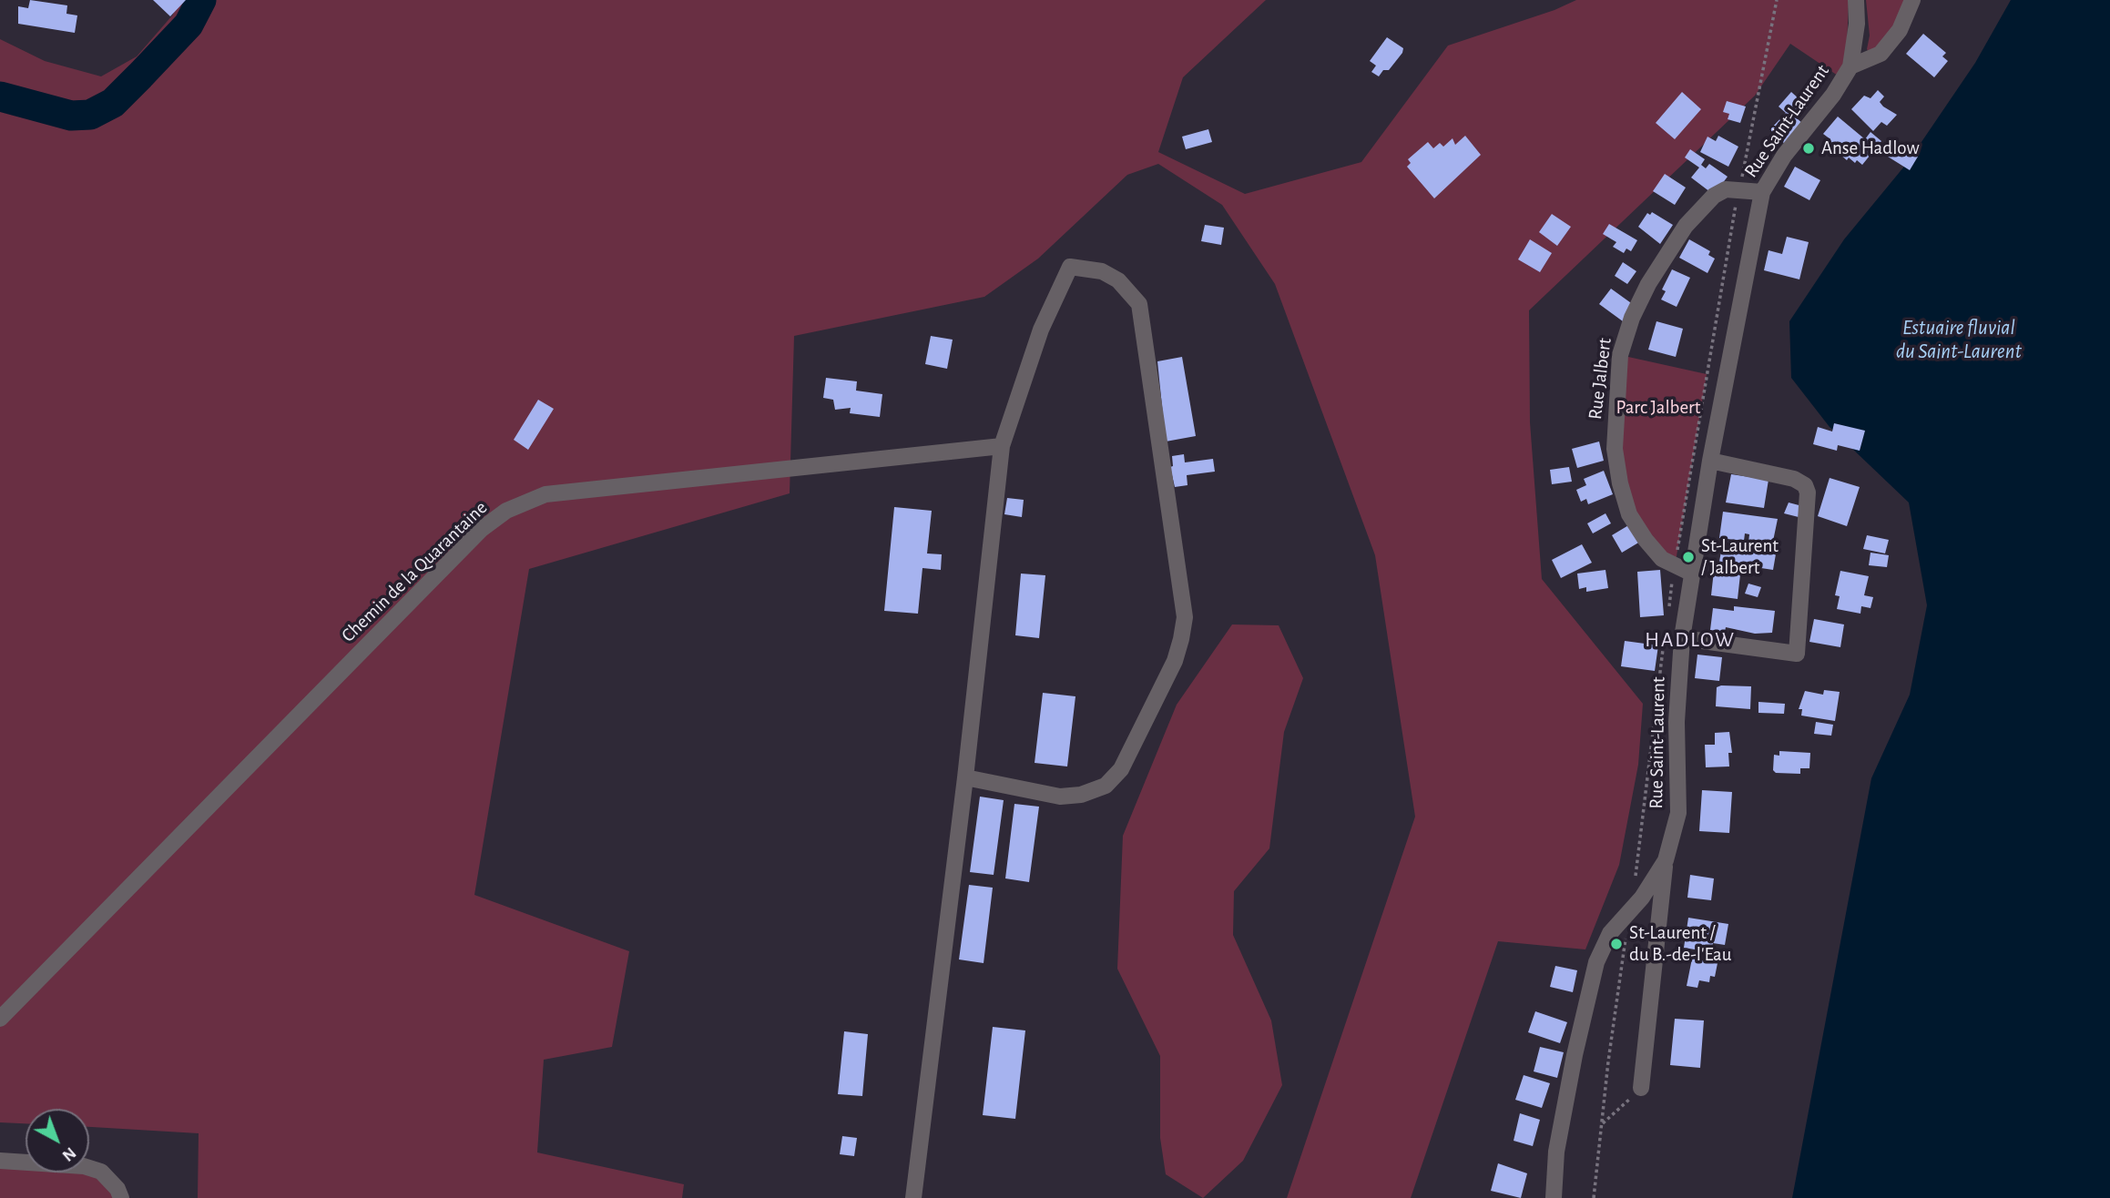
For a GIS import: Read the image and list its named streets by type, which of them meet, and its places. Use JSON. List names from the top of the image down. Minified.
{"streets":{"street":["Rue Saint-Laurent","Rue Jalbert","Chemin de la Quarantaine"]},"crossings":[["Rue Saint-Laurent","Rue Jalbert"]],"districts":["HADLOW"],"water":["Estuaire fluvial du Saint-Laurent"],"parks":["Parc Jalbert"],"places":["Anse Hadlow","St-Laurent / Jalbert","St-Laurent / du B.-de-l'Eau"],"north":"bottom right"}
